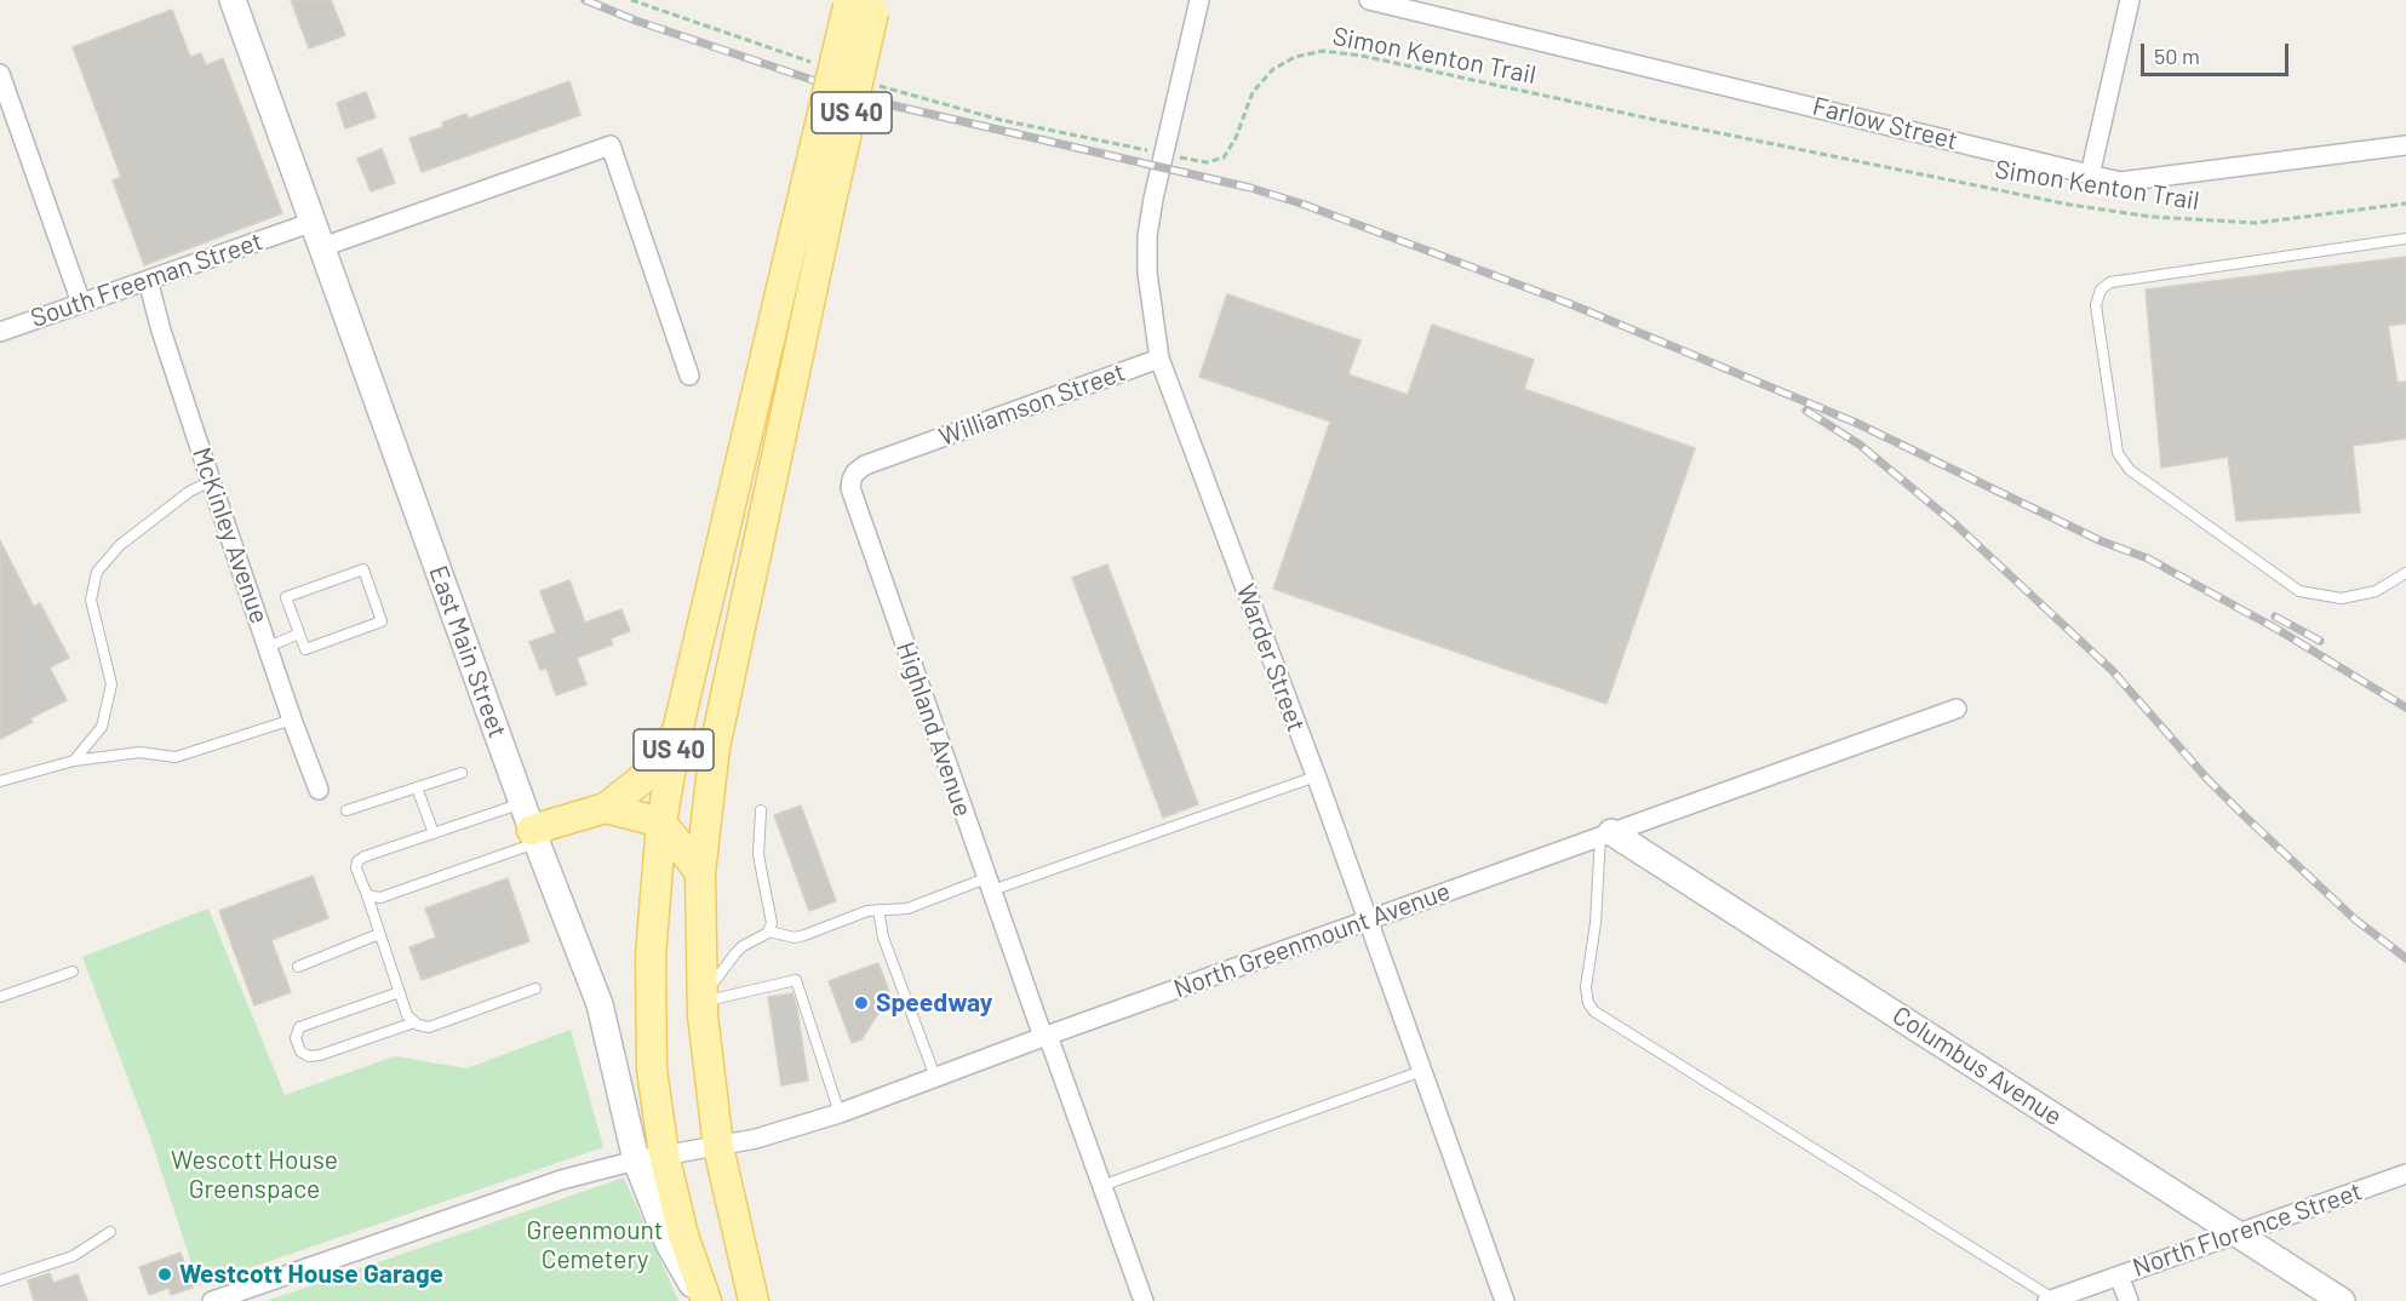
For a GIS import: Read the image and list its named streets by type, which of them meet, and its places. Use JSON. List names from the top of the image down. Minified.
{"streets":{"main road":["US 40","East Main Street","Columbus Avenue"],"street":["Farlow Street","South Freeman Street","Williamson Street","McKinley Avenue","Warder Street","Highland Avenue","North Greenmount Avenue","North Florence Street"],"path":["Simon Kenton Trail"]},"crossings":[["Simon Kenton Trail","Warder Street"],["US 40","East Main Street"],["US 40","North Greenmount Avenue"],["South Freeman Street","McKinley Avenue"],["South Freeman Street","East Main Street"],["Williamson Street","Warder Street"],["Williamson Street","Highland Avenue"],["East Main Street","North Greenmount Avenue"],["Warder Street","North Greenmount Avenue"],["Highland Avenue","North Greenmount Avenue"],["North Greenmount Avenue","Columbus Avenue"],["Columbus Avenue","North Florence Street"]],"parks":["Wescott House Greenspace","Greenmount Cemetery"],"places":["Speedway","Westcott House Garage"],"scale_bar":"50 m"}
